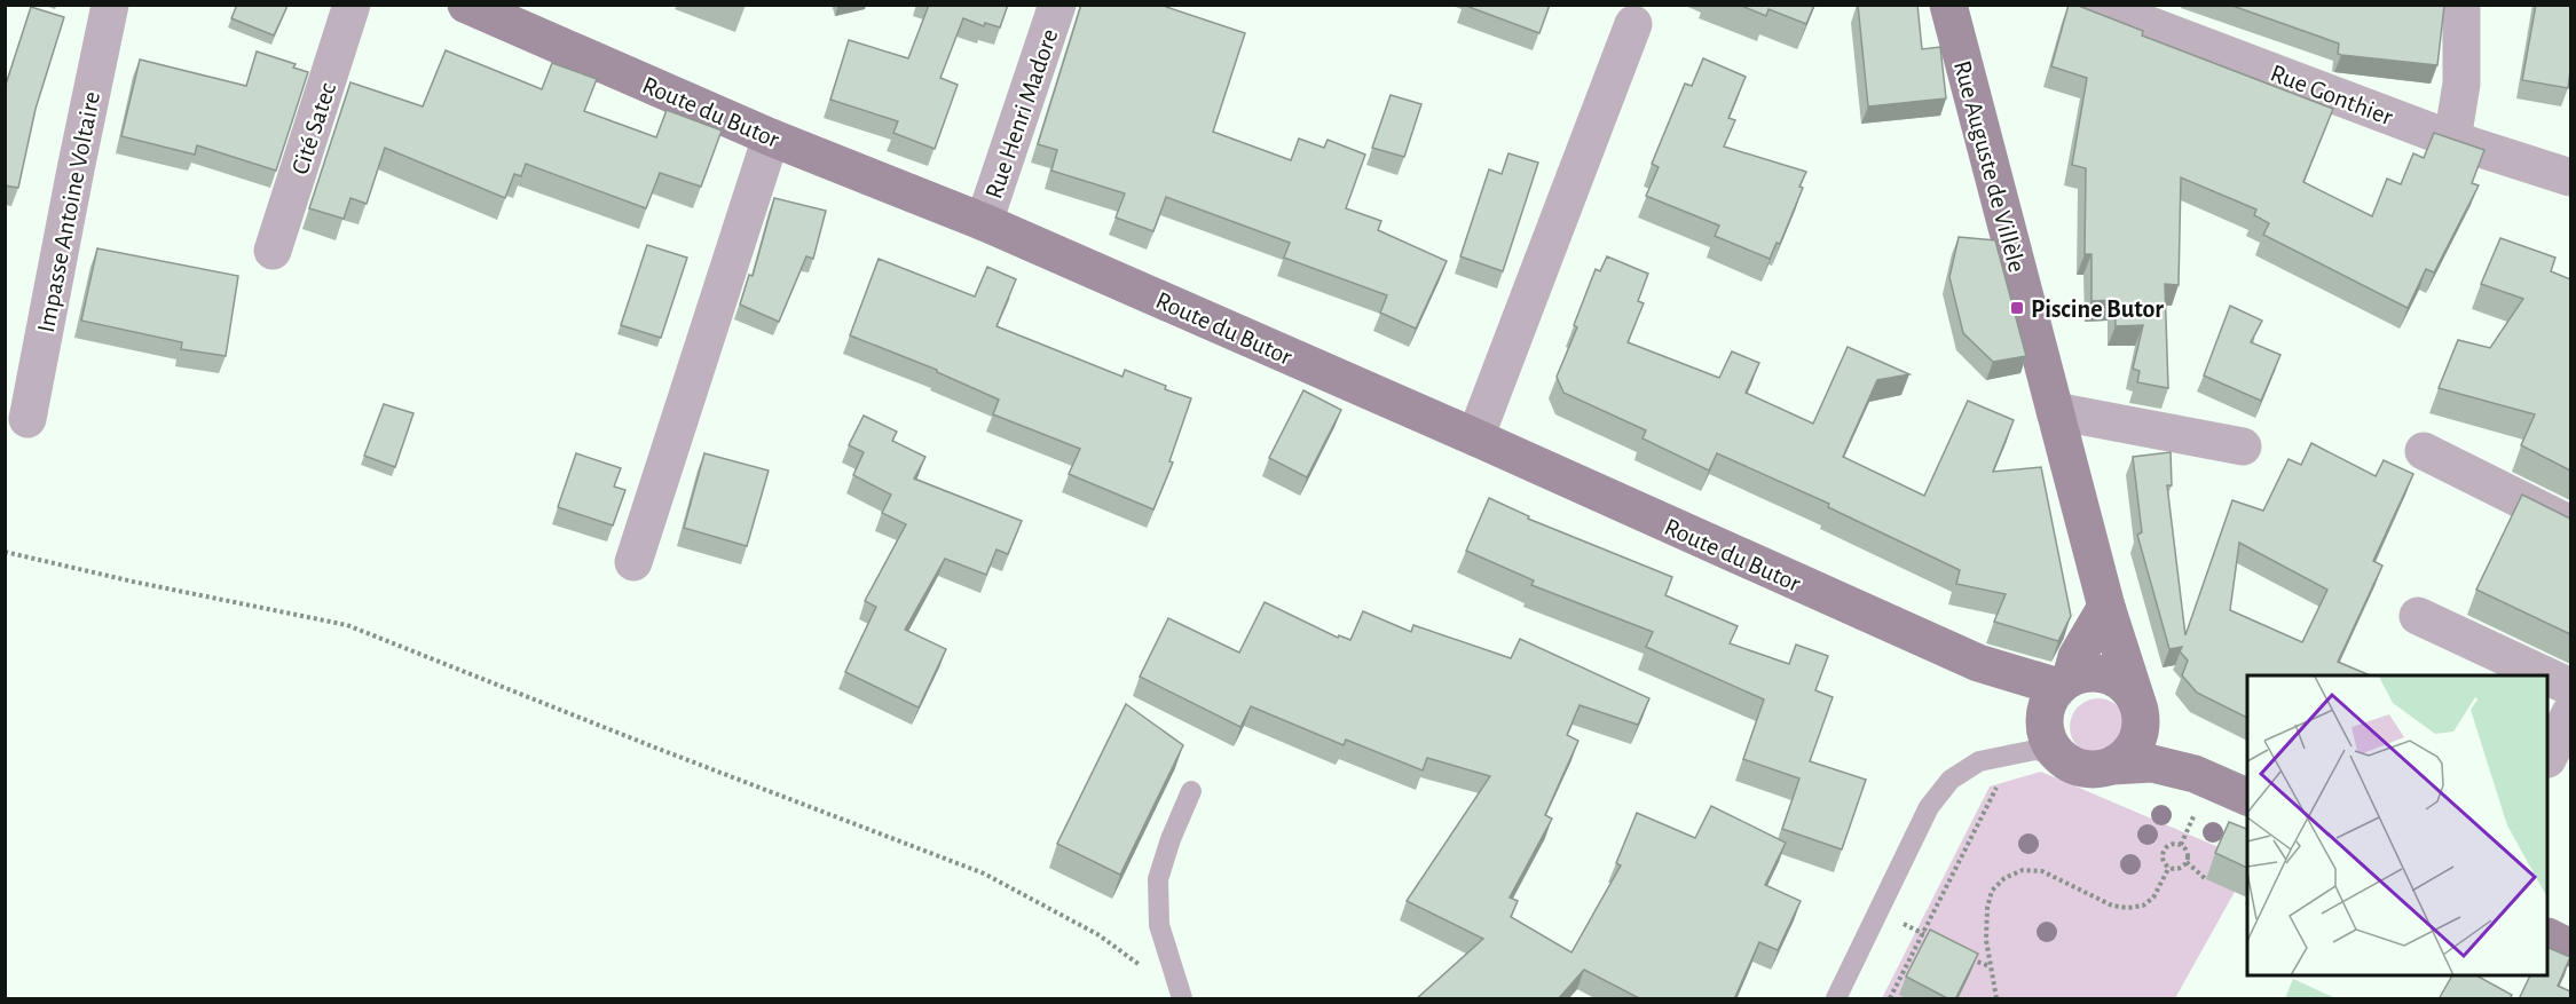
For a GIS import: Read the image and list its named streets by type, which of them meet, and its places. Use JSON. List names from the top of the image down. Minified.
{"streets":{"street":["Rue Gonthier","Route du Butor","Rue Henri Madore","Cité Satec","Rue Auguste de Villèle","Impasse Antoine Voltaire"]},"crossings":[["Route du Butor","Rue Henri Madore"],["Route du Butor","Rue Auguste de Villèle"]],"places":{"transit":["Piscine Butor"]}}
